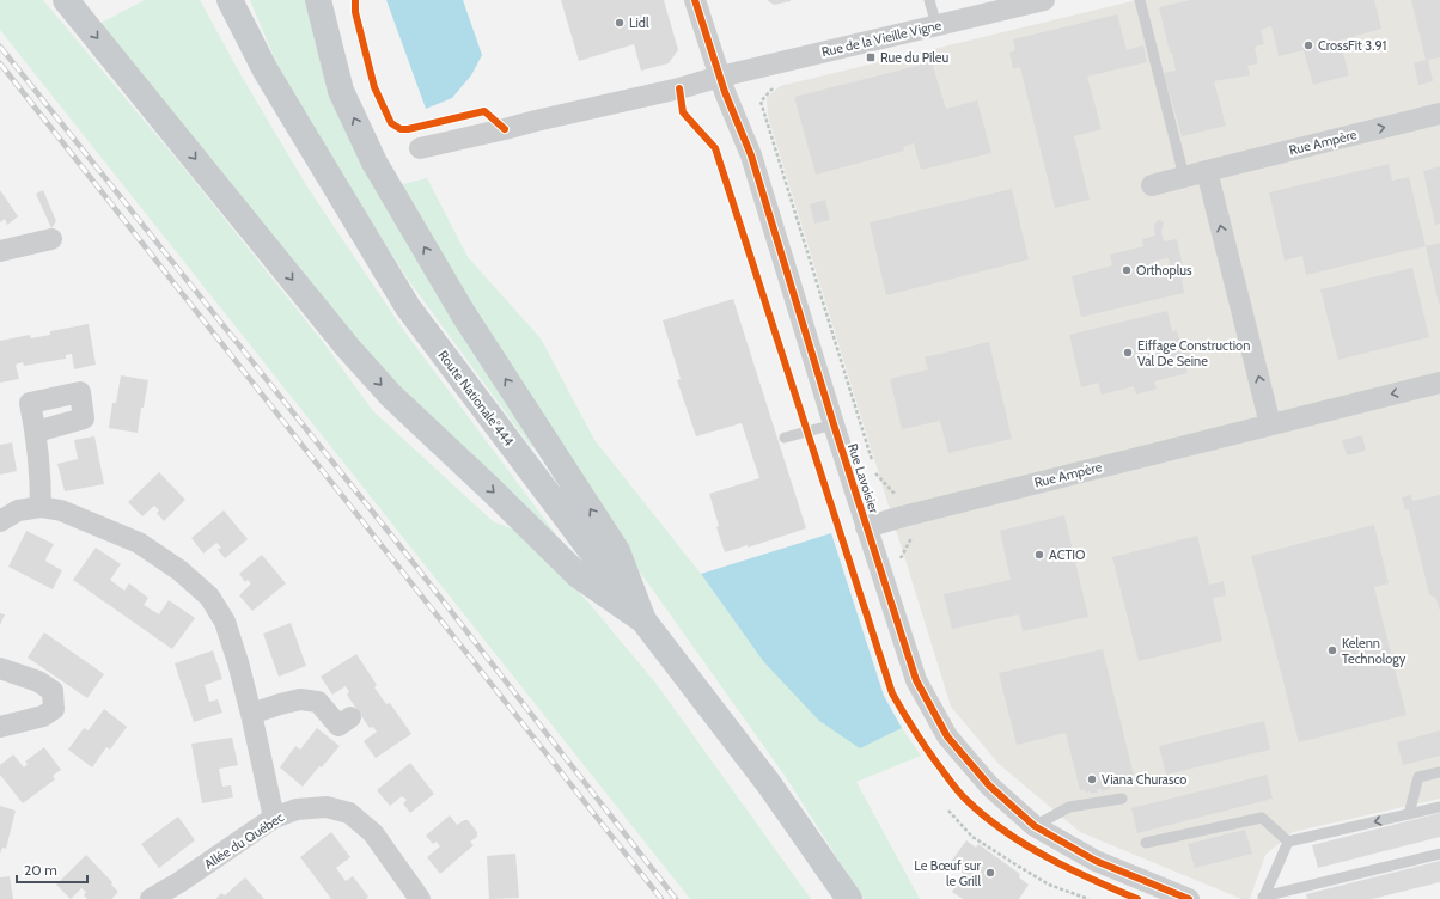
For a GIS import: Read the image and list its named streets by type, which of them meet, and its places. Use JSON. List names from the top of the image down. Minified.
{"streets":{"main road":["Route Nationale°444"],"street":["Rue de la Vieille Vigne","Rue Ampère","Rue Lavoisier","Allée du Québec"]},"crossings":[["Rue de la Vieille Vigne","Rue Lavoisier"],["Rue Ampère","Rue Lavoisier"]],"places":{"other":["Lidl","CrossFit 3.91","Orthoplus","Eiffage Construction Val De Seine","ACTIO","Kelenn Technology","Viana Churasco","Le Bœuf sur le Grill"],"transit":["Rue du Pileu"]},"scale_bar":"20 m"}
